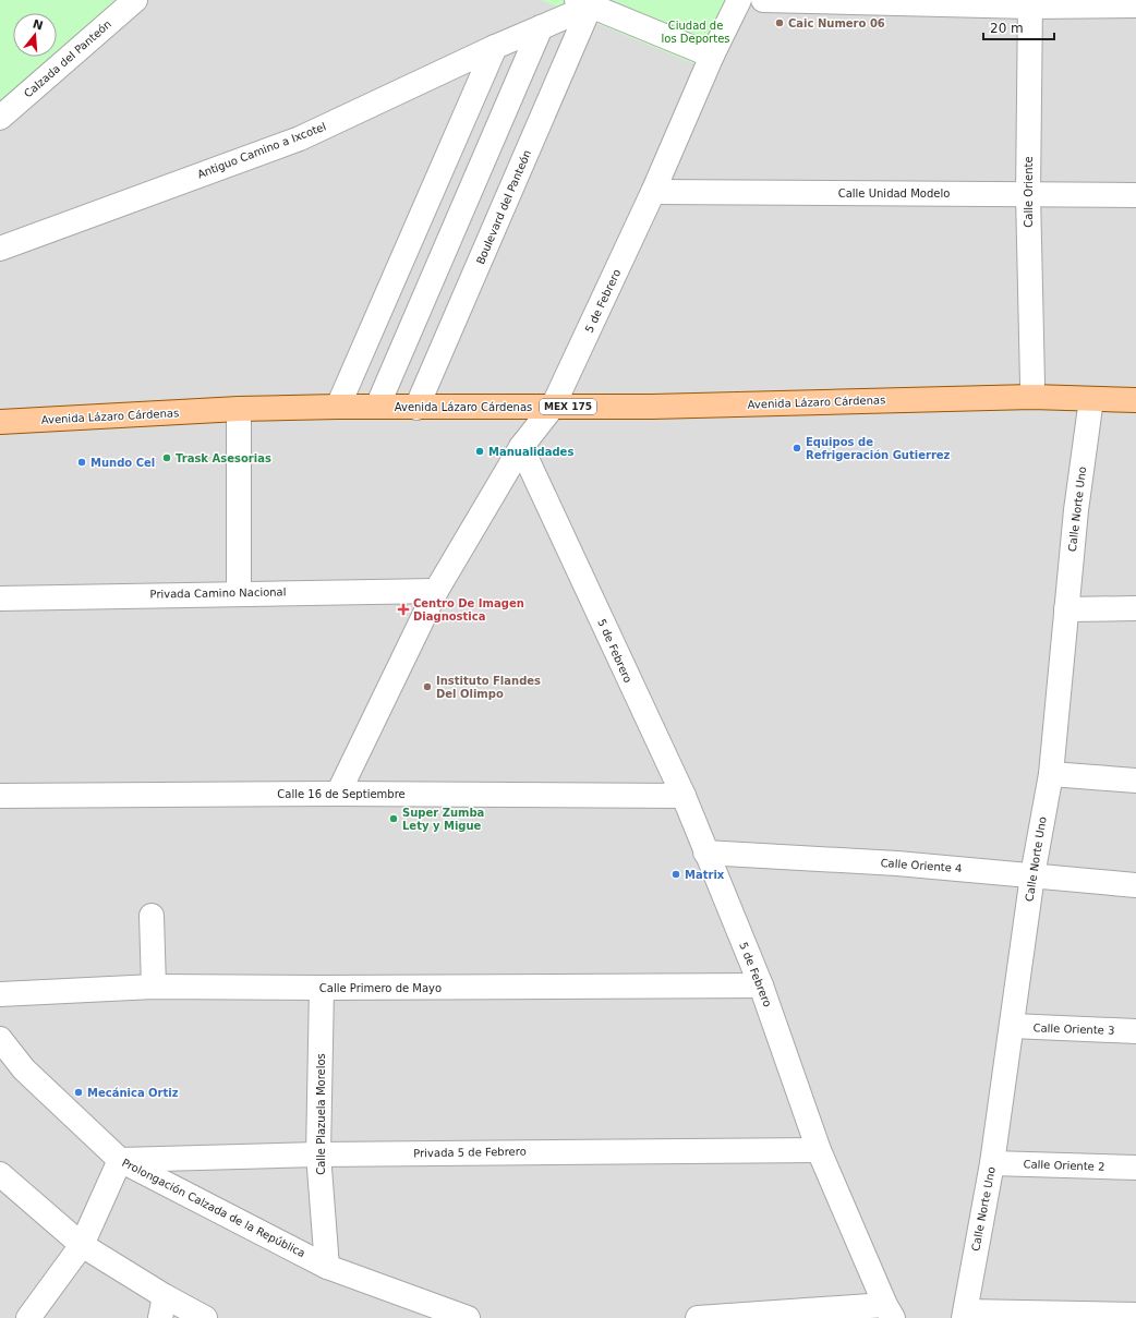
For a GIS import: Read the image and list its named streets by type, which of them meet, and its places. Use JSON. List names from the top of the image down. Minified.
{"streets":{"main road":["Avenida Lázaro Cárdenas","MEX 175"],"street":["Calzada del Panteón","Antiguo Camino a Ixcotel","Calle Oriente","Calle Unidad Modelo","Boulevard del Panteón","5 de Febrero","Calle Norte Uno","Privada Camino Nacional","Calle 16 de Septiembre","Calle Oriente 4","Calle Primero de Mayo","Calle Oriente 3","Calle Plazuela Morelos","Privada 5 de Febrero","Calle Oriente 2","Prolongación Calzada de la República"]},"crossings":[["Antiguo Camino a Ixcotel","Boulevard del Panteón"],["Calle Oriente","Calle Unidad Modelo"],["Calle Unidad Modelo","5 de Febrero"],["Boulevard del Panteón","Avenida Lázaro Cárdenas"],["5 de Febrero","Avenida Lázaro Cárdenas"],["5 de Febrero","Calle 16 de Septiembre"],["5 de Febrero","Calle Oriente 4"],["5 de Febrero","Calle Primero de Mayo"],["5 de Febrero","Privada 5 de Febrero"],["Avenida Lázaro Cárdenas","Calle Norte Uno"],["Calle Norte Uno","Calle Oriente 4"],["Calle Norte Uno","Calle Oriente 3"],["Calle Norte Uno","Calle Oriente 2"],["Calle Primero de Mayo","Calle Plazuela Morelos"],["Calle Plazuela Morelos","Privada 5 de Febrero"],["Calle Plazuela Morelos","Prolongación Calzada de la República"],["Privada 5 de Febrero","Prolongación Calzada de la República"]],"parks":["Ciudad de los Deportes"],"places":{"other":["Caic Numero 06","Equipos de Refrigeración Gutierrez","Manualidades","Trask Asesorias","Mundo Cel","Instituto Flandes Del Olimpo","Super Zumba Lety y Migue","Matrix","Mecánica Ortiz"],"health":["Centro De Imagen Diagnostica"]},"scale_bar":"20 m","north":"top"}
